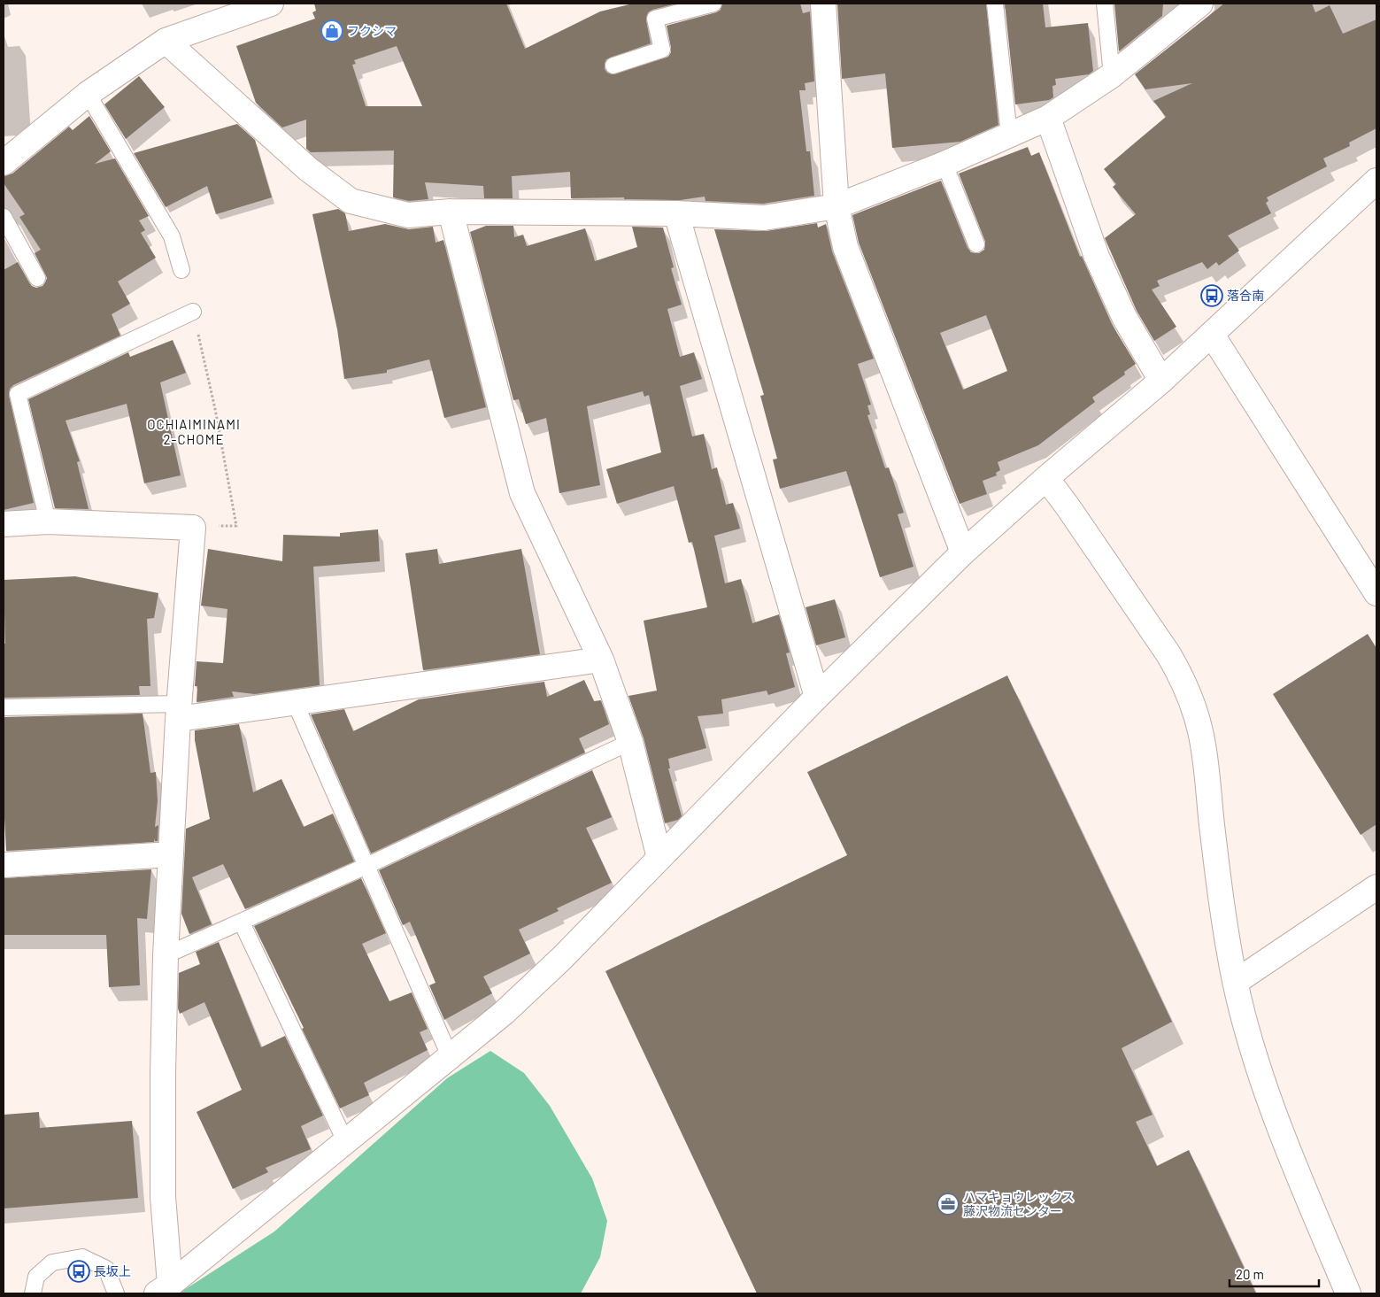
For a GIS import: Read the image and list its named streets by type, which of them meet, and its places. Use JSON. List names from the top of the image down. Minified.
{"districts":["OCHIAIMINAMI 2-CHOME"],"places":{"shop":["フクシマ"],"bus stop":["落合南","長坂上"],"office":["ハマキョウレックス 藤沢物流センター"]},"scale_bar":"20 m"}
